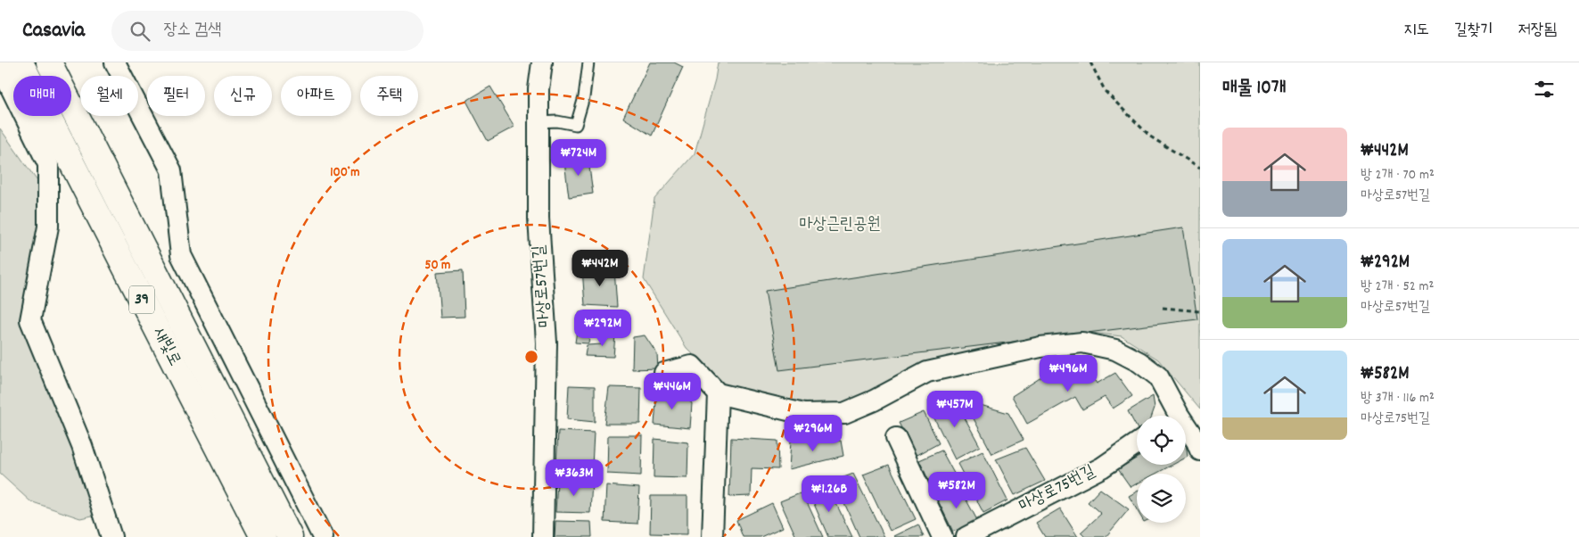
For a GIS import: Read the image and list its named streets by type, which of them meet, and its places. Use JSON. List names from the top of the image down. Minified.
{"streets":{"highway":["39","새빛로"],"street":["마상로57번길","마상로75번길"]},"parks":["마상근린공원"],"page":{"header":"Casavia","search":"장소 검색","nav":["지도","길찾기","저장됨"],"heading":"매물 10개","chip":["매매","월세","필터","신규","아파트","주택"],"list":[{"name":"₩442M","note":"방 2개 · 70 m² · 마상로57번길"},{"name":"₩292M","note":"방 2개 · 52 m² · 마상로57번길"},{"name":"₩582M","note":"방 3개 · 116 m² · 마상로75번길"}],"price":["₩724M","₩442M","₩292M","₩496M","₩446M","₩457M","₩296M","₩363M","₩582M","₩1.26B"]},"rings":["100 m","50 m"]}
